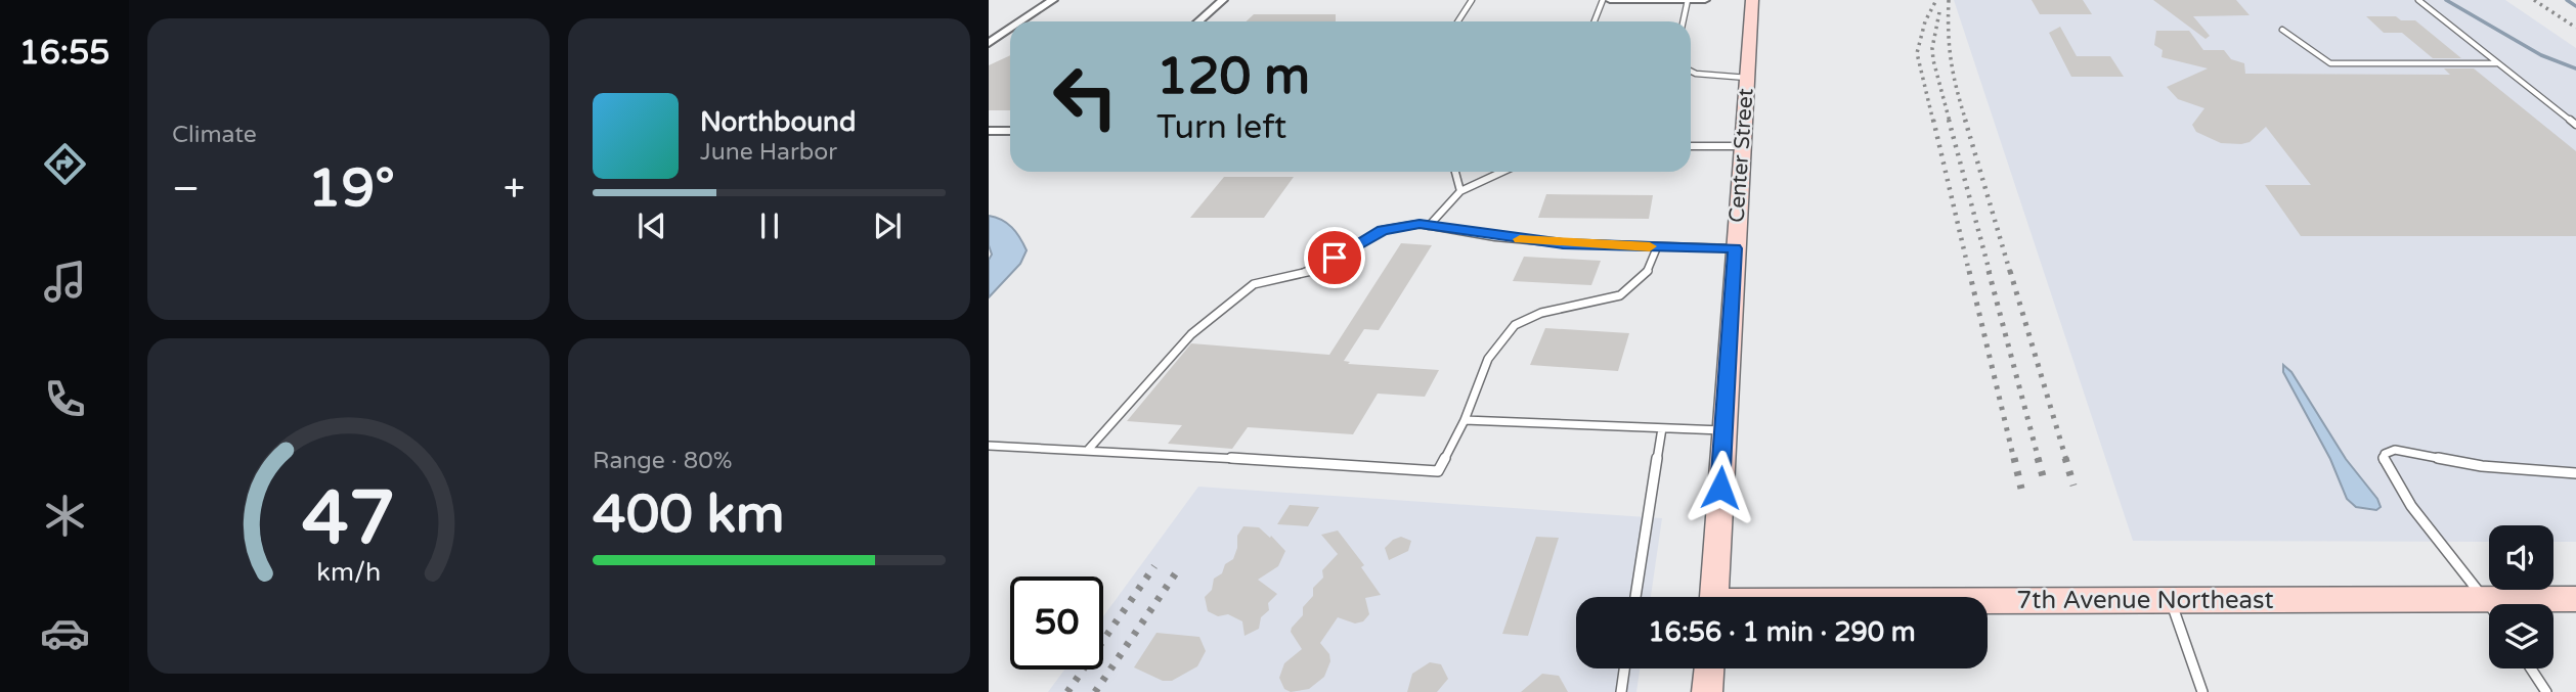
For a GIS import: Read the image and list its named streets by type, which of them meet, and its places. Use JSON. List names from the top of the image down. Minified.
{"streets":{"main road":["Center Street","7th Avenue Northeast"]},"page":{"tabs":"16:55","tile":["Climate",["Range · 80%","400 km"]],"turn":["120 m","Turn left"],"song":["Northbound","June Harbor"],"heat":["−","19°","+"],"limit":"50","trip":"16:56 · 1 min · 290 m","gauge":["47","km/h"]}}
